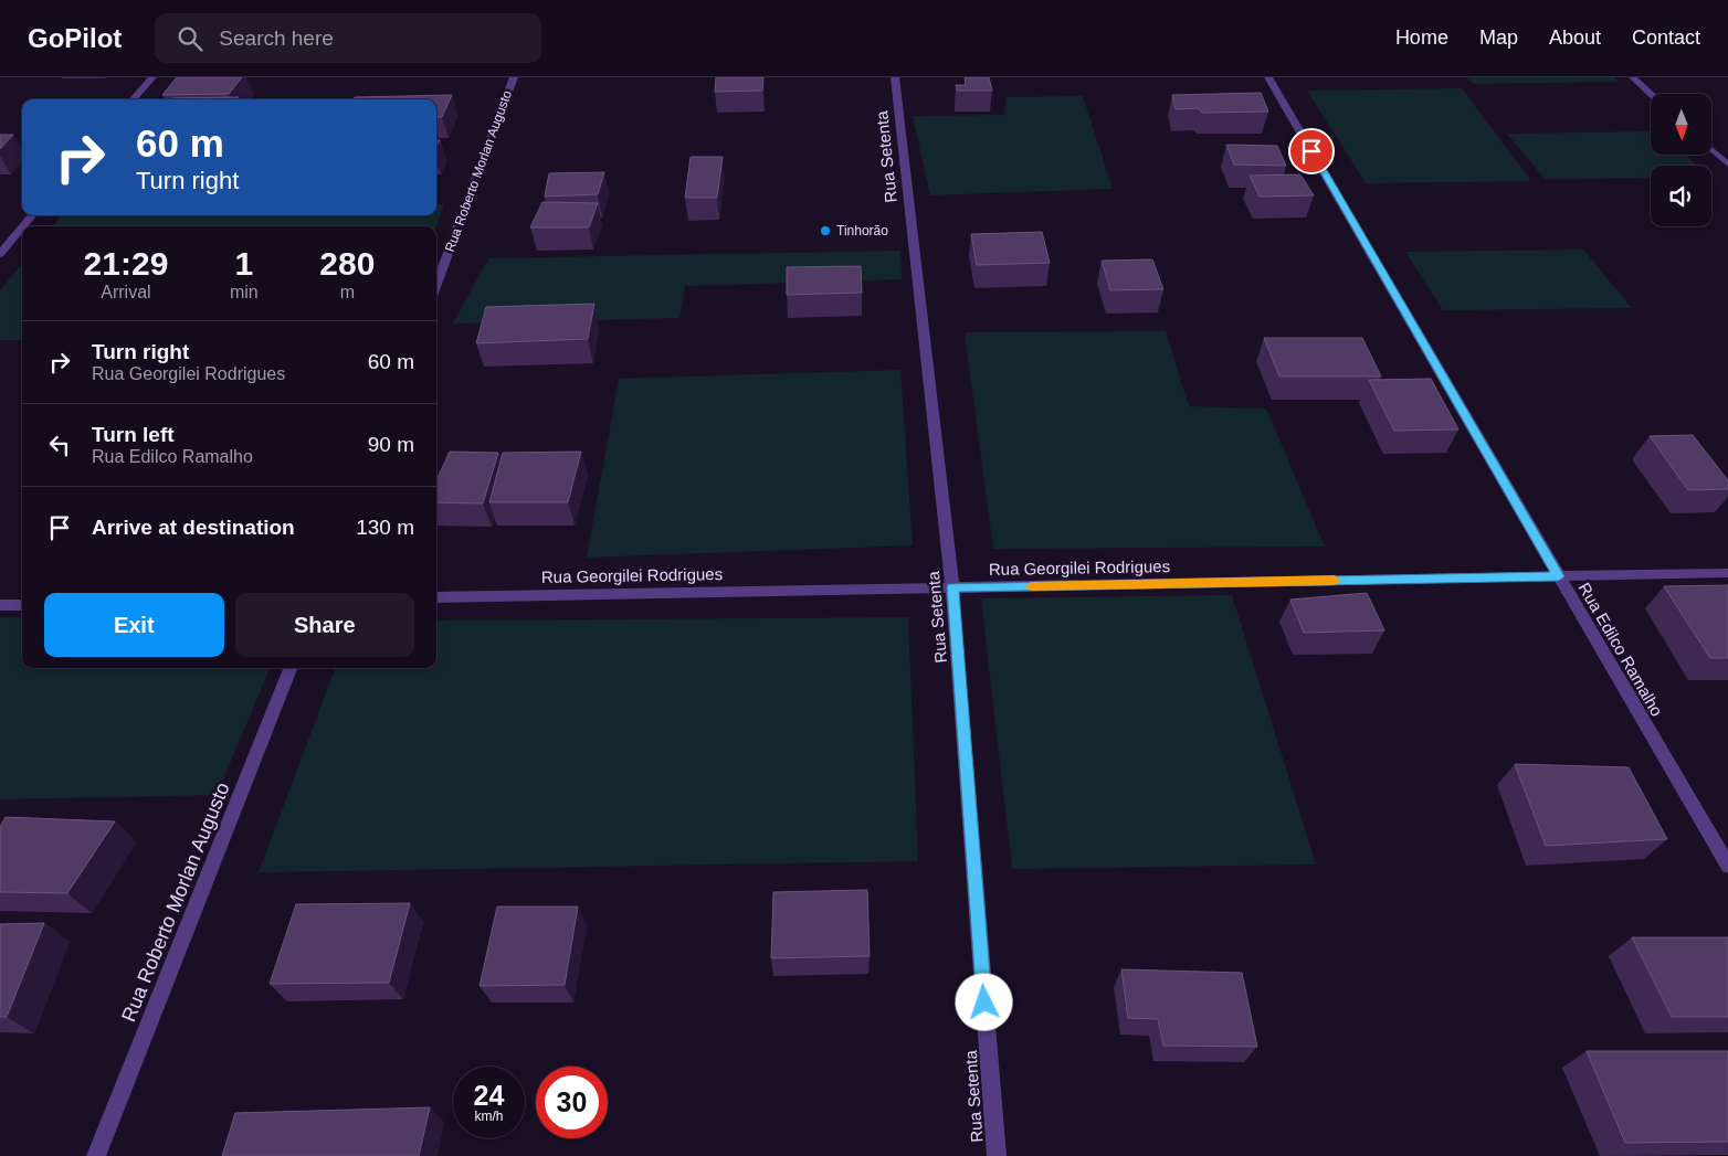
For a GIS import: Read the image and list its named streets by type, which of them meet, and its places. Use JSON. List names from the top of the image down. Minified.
{"streets":{"street":["Rua Setenta","Rua Roberto Morlan Augusto","Rua Georgilei Rodrigues","Rua Edilco Ramalho"]},"crossings":[["Rua Setenta","Rua Georgilei Rodrigues"],["Rua Georgilei Rodrigues","Rua Edilco Ramalho"]],"places":["Tinhorão"],"north":"bottom","page":{"header":"GoPilot","search":"Search here","nav":["Home","Map","About","Contact"],"turn":["60 m","Turn right"],"eta":["21:29","Arrival","1","min","280","m"],"list":[{"name":"Turn right","note":"Rua Georgilei Rodrigues","value":"60 m"},{"name":"Turn left","note":"Rua Edilco Ramalho","value":"90 m"},{"name":"Arrive at destination","value":"130 m"}],"buttons":["Exit","Share"],"speed":"24 km/h","limit":"30"}}
